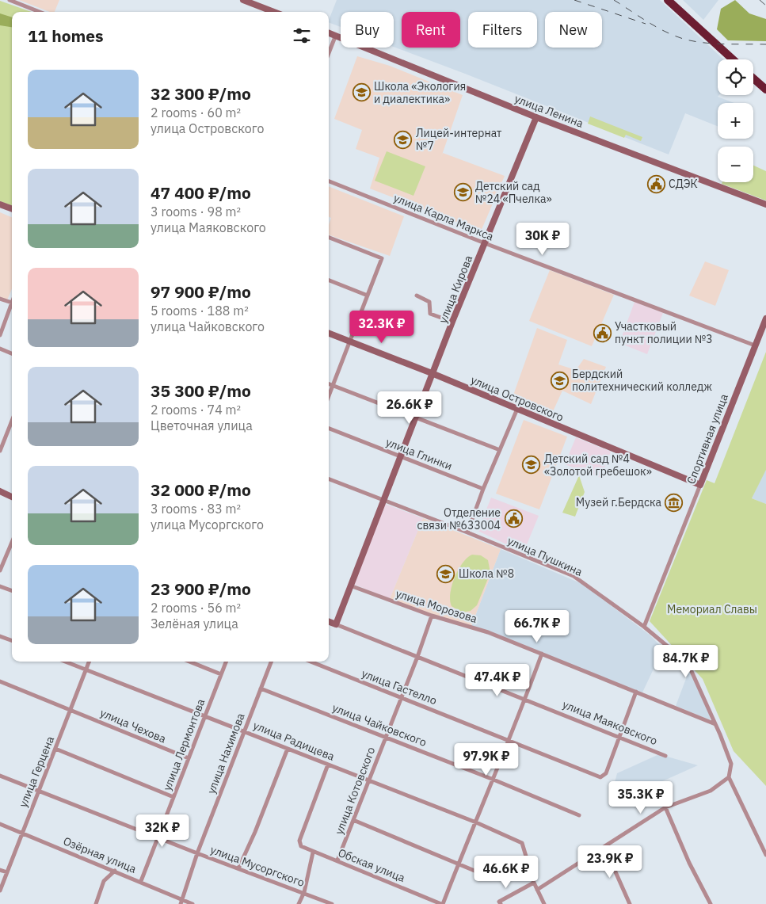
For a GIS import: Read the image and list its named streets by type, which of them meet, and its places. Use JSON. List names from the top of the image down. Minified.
{"streets":{"street":["улица Ленина","улица Карла Маркса","улица Кирова","улица Островского","Спортивная улица","улица Глинки","улица Пушкина","улица Морозова","улица Гастелло","улица Маяковского","улица Чайковского","улица Чехова","улица Радищева","улица Лермонтова","улица Нахимова","улица Герцена","улица Котовского","Озёрная улица","Обская улица","улица Мусоргского"]},"crossings":[["улица Ленина","улица Кирова"],["улица Карла Маркса","улица Кирова"],["улица Карла Маркса","Спортивная улица"],["улица Кирова","улица Островского"],["улица Кирова","улица Глинки"],["улица Кирова","улица Пушкина"],["улица Кирова","улица Морозова"],["улица Кирова","улица Маяковского"],["улица Островского","Спортивная улица"],["Спортивная улица","улица Пушкина"],["улица Пушкина","улица Морозова"],["улица Морозова","улица Котовского"],["улица Гастелло","улица Маяковского"],["улица Гастелло","улица Котовского"],["улица Маяковского","улица Котовского"],["улица Чайковского","улица Нахимова"],["улица Чайковского","улица Котовского"],["улица Чехова","улица Лермонтова"],["улица Чехова","улица Герцена"],["улица Радищева","улица Лермонтова"],["улица Радищева","улица Нахимова"],["улица Радищева","улица Герцена"],["улица Радищева","улица Котовского"],["улица Радищева","Обская улица"],["улица Лермонтова","Озёрная улица"],["улица Лермонтова","улица Мусоргского"],["улица Нахимова","Озёрная улица"],["улица Нахимова","улица Мусоргского"],["улица Герцена","Озёрная улица"],["улица Герцена","улица Мусоргского"],["улица Котовского","Обская улица"]],"parks":["Мемориал Славы"],"places":{"school or university":["Школа «Экология и диалектика»","Лицей-интернат №7","Детский сад №24 «Пчелка»","Бердский политехнический колледж","Детский сад №4 «Золотой гребешок»","Школа №8"],"public building":["СДЭК","Участковый пункт полиции №3","Отделение связи №633004"],"museum":["Музей г.Бердска"]},"page":{"chip":["Buy","Rent","Filters","New"],"heading":"11 homes","map_buttons":["+","−"],"list":[{"name":"32 300 ₽/mo","note":"2 rooms · 60 m² · улица Островского"},{"name":"47 400 ₽/mo","note":"3 rooms · 98 m² · улица Маяковского"},{"name":"97 900 ₽/mo","note":"5 rooms · 188 m² · улица Чайковского"},{"name":"35 300 ₽/mo","note":"2 rooms · 74 m² · Цветочная улица"},{"name":"32 000 ₽/mo","note":"3 rooms · 83 m² · улица Мусоргского"},{"name":"23 900 ₽/mo","note":"2 rooms · 56 m² · Зелёная улица"}],"price":["30K ₽","32.3K ₽","26.6K ₽","66.7K ₽","84.7K ₽","47.4K ₽","97.9K ₽","35.3K ₽","32K ₽","23.9K ₽","46.6K ₽"]}}
